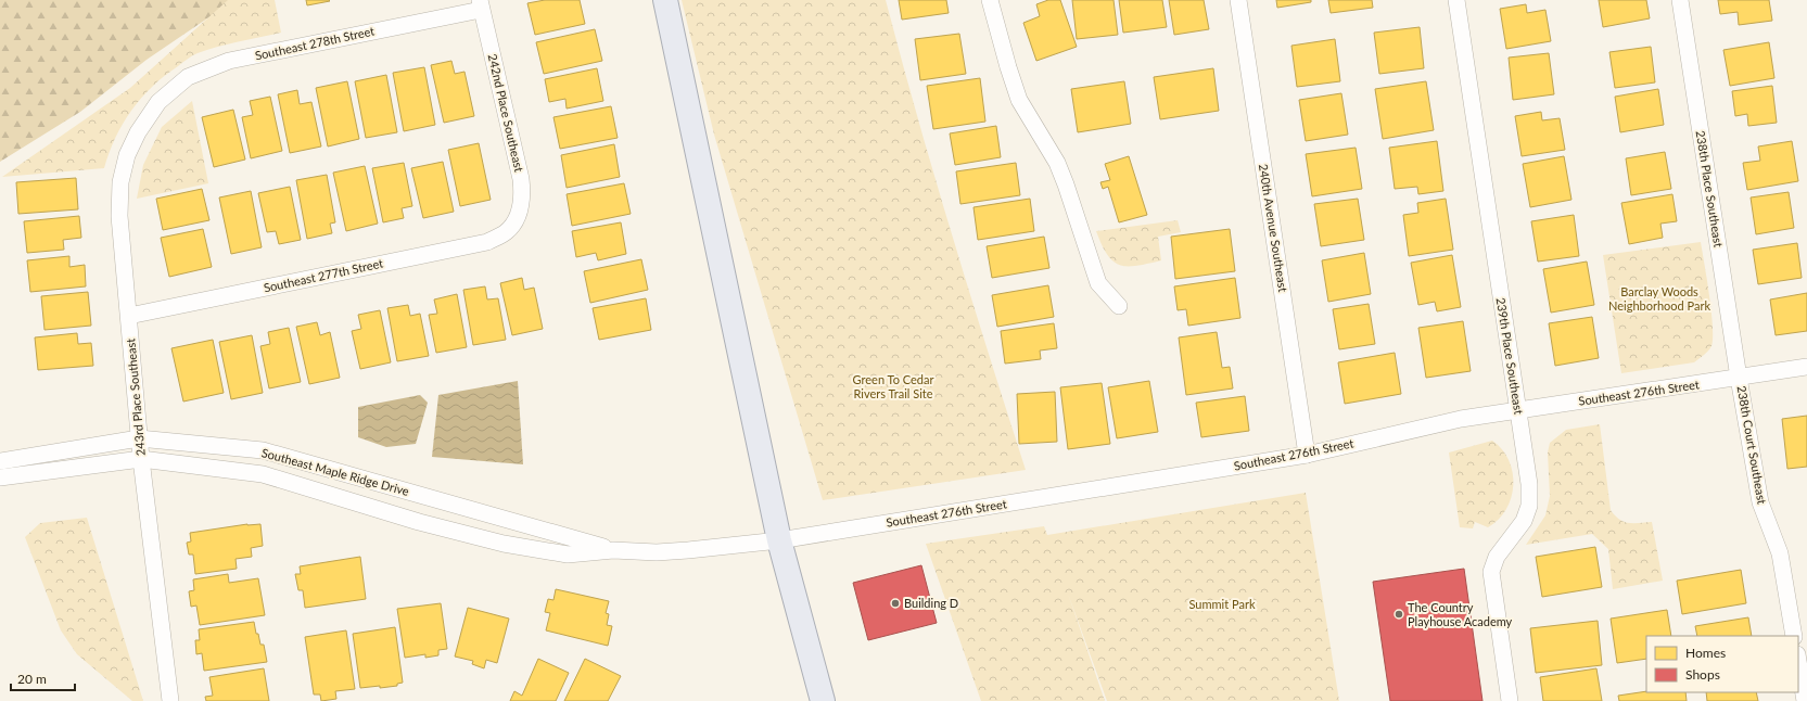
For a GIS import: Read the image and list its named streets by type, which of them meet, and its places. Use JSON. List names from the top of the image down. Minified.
{"streets":{"street":["Southeast 278th Street","242nd Place Southeast","238th Place Southeast","240th Avenue Southeast","Southeast 277th Street","239th Place Southeast","Southeast 276th Street","243rd Place Southeast","238th Court Southeast","Southeast Maple Ridge Drive"]},"crossings":[["Southeast 278th Street","242nd Place Southeast"],["Southeast 278th Street","243rd Place Southeast"],["242nd Place Southeast","Southeast 277th Street"],["238th Place Southeast","Southeast 276th Street"],["238th Place Southeast","238th Court Southeast"],["240th Avenue Southeast","Southeast 276th Street"],["Southeast 277th Street","243rd Place Southeast"],["239th Place Southeast","Southeast 276th Street"],["Southeast 276th Street","238th Court Southeast"],["Southeast 276th Street","Southeast Maple Ridge Drive"],["243rd Place Southeast","Southeast Maple Ridge Drive"]],"parks":["Barclay Woods Neighborhood Park","Green To Cedar Rivers Trail Site","Summit Park"],"places":["Building D","The Country Playhouse Academy"],"legend":["Homes","Shops"],"scale_bar":"20 m"}
